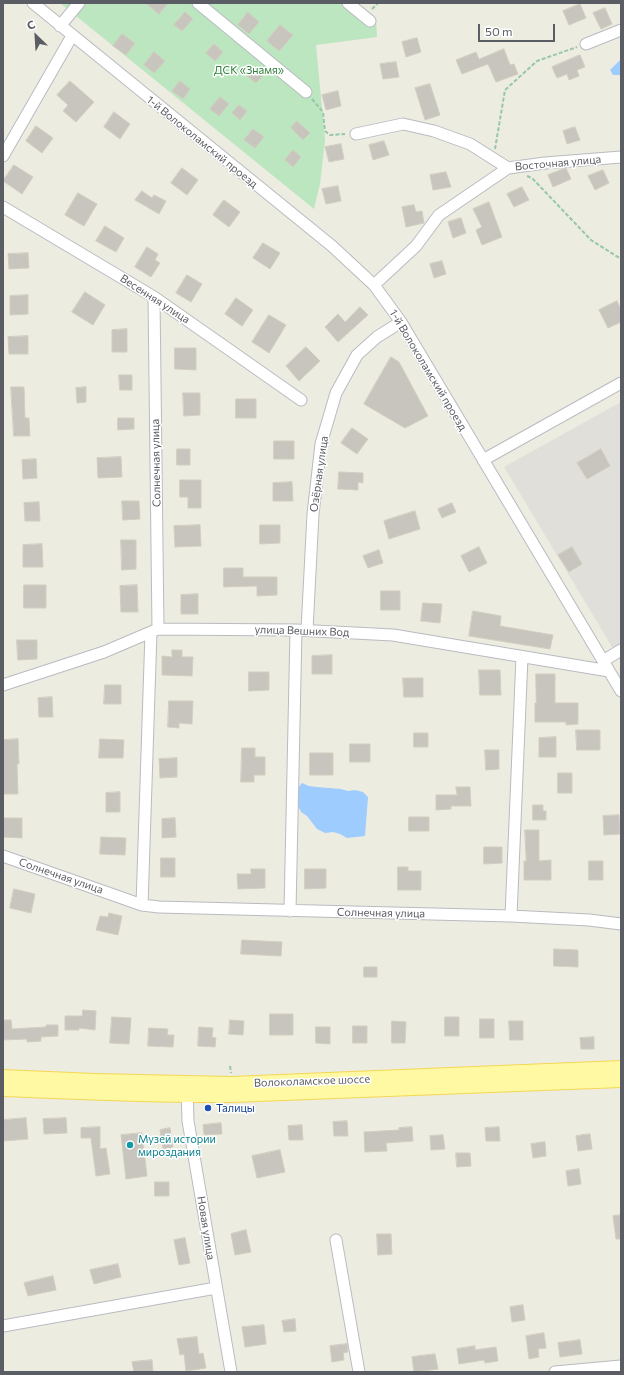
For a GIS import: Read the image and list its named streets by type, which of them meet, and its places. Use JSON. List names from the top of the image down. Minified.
{"streets":{"main road":["Волоколамское шоссе"],"street":["1-й Волоколамский проезд","Восточная улица","Весенняя улица","Солнечная улица","Озёрная улица","улица Вешних Вод","Новая улица"]},"crossings":[["1-й Волоколамский проезд","Восточная улица"],["1-й Волоколамский проезд","Озёрная улица"],["1-й Волоколамский проезд","улица Вешних Вод"],["Весенняя улица","Солнечная улица"],["Солнечная улица","Озёрная улица"],["Солнечная улица","улица Вешних Вод"],["Озёрная улица","улица Вешних Вод"],["Волоколамское шоссе","Новая улица"]],"parks":["ДСК «Знамя»"],"places":["Талицы","Музей истории мироздания"],"scale_bar":"50 m","north":"top left"}
